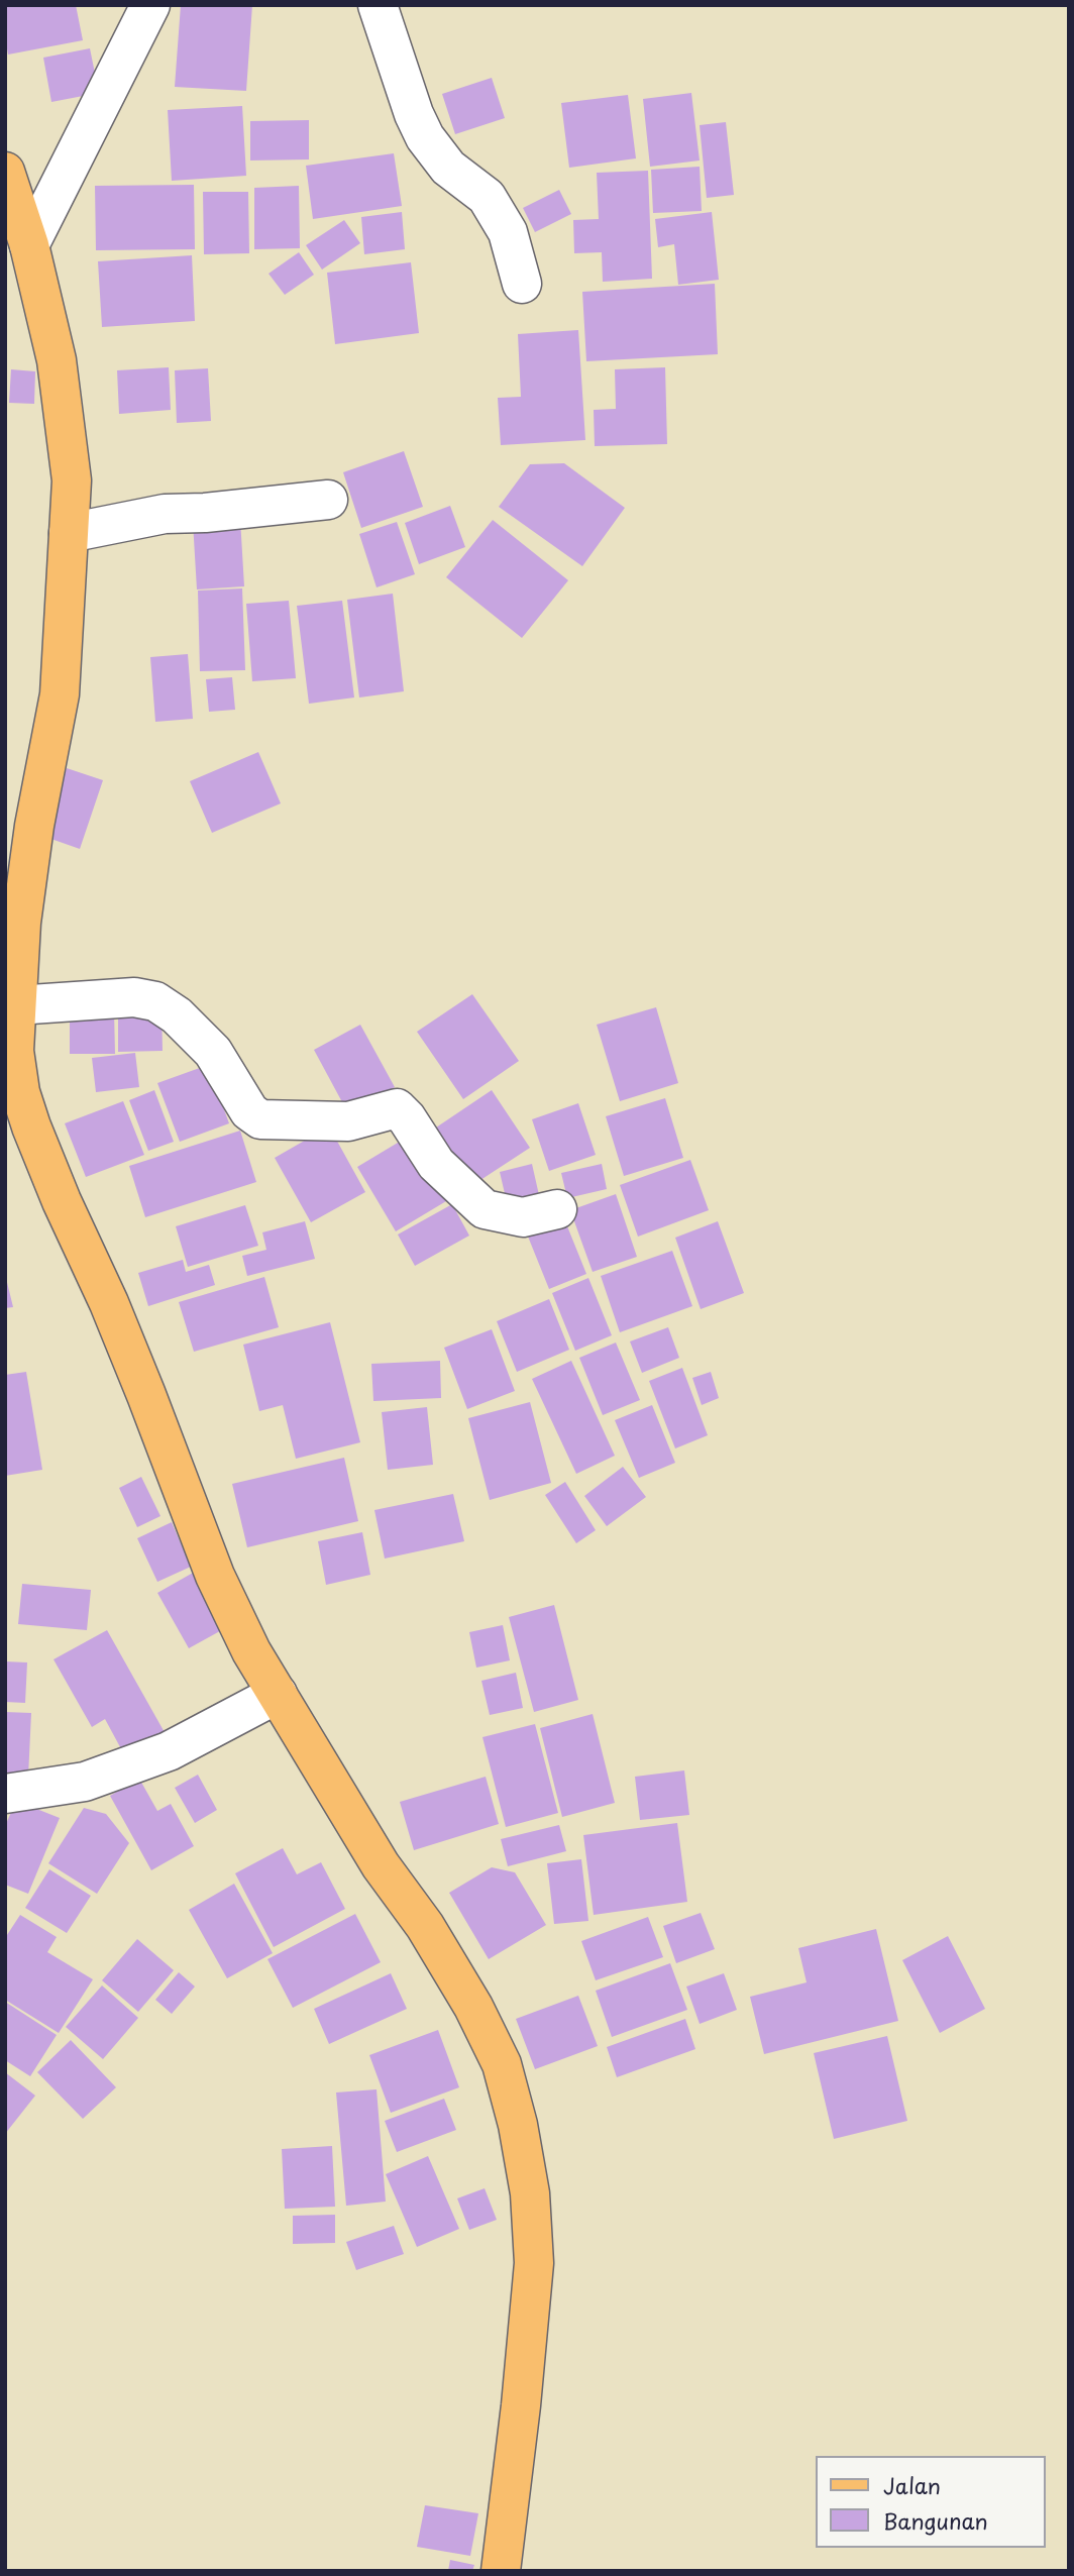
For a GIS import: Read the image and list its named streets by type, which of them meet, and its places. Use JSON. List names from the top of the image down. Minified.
{"legend":["Jalan","Bangunan"]}
